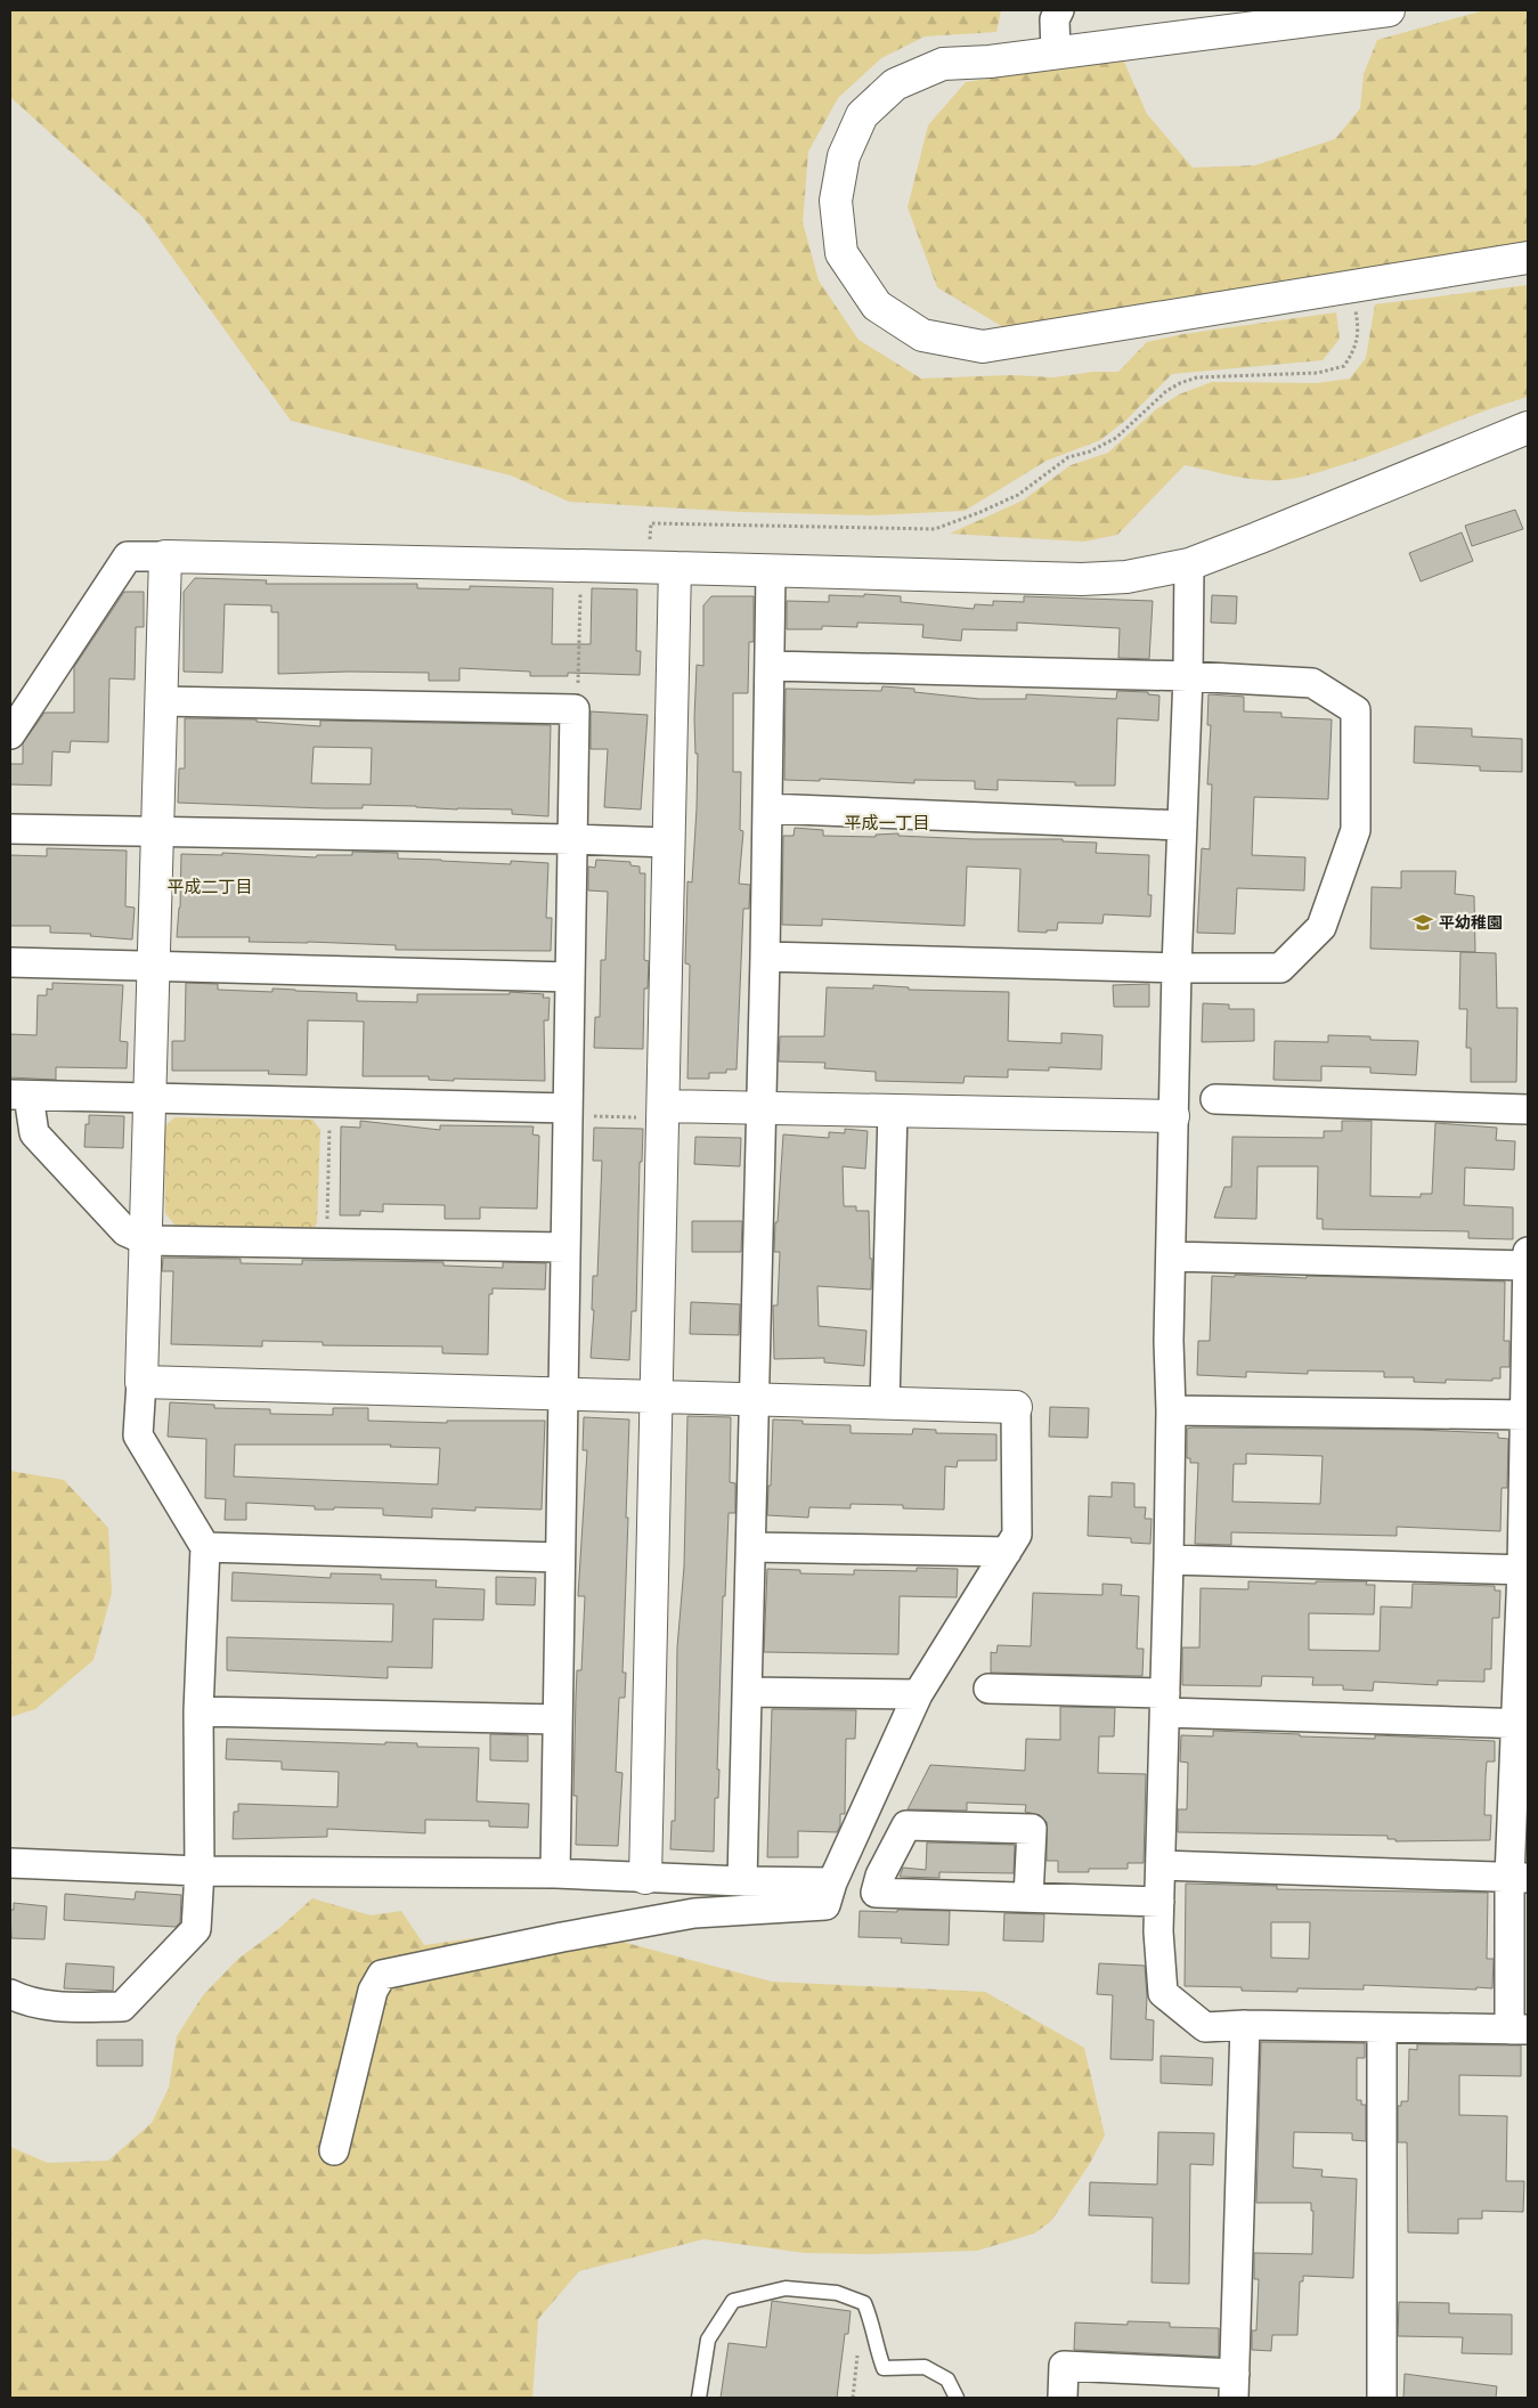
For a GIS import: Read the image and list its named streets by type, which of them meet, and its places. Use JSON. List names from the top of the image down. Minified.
{"districts":["平成一丁目","平成二丁目"],"places":{"school or university":["平幼稚園"]}}
